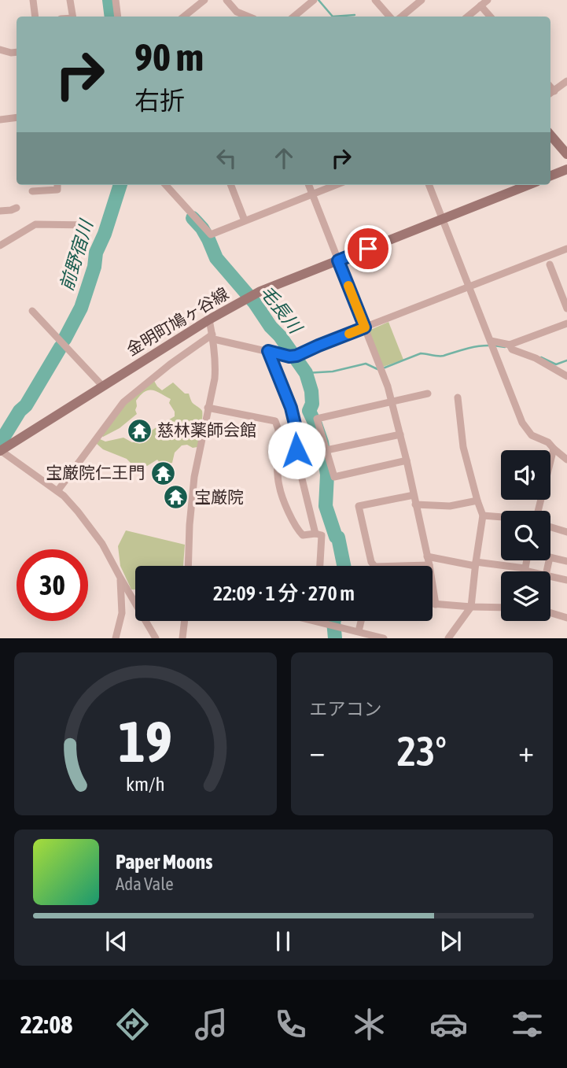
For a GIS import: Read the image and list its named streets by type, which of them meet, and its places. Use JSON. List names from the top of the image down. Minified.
{"streets":{"main road":["金明町鳩ヶ谷線"]},"water":["前野宿川","毛長川"],"places":{"temple":["慈林薬師会館","宝厳院仁王門","宝厳院"]},"page":{"turn":["90 m","右折"],"limit":"30","trip":"22:09 · 1 分 · 270 m","tile":"エアコン","heat":["−","23°","+"],"song":["Paper Moons","Ada Vale"],"tabs":"22:08","gauge":["19","km/h"]}}
